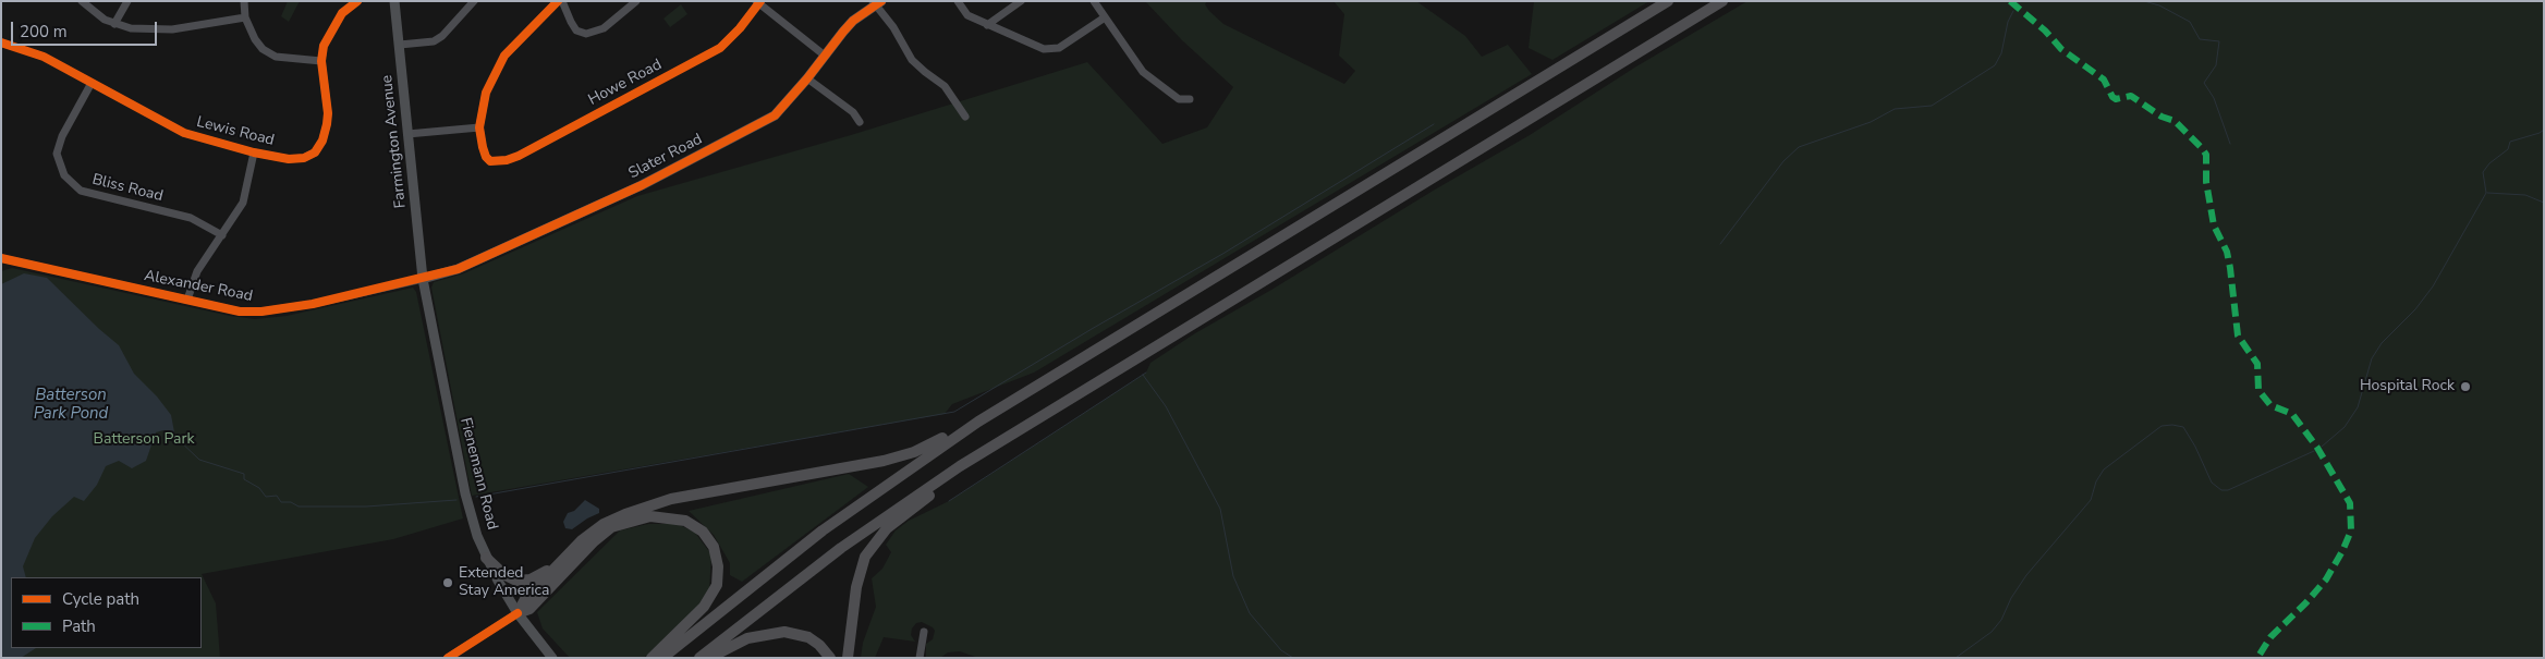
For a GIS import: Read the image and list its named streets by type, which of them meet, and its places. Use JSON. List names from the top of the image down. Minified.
{"streets":{"main road":["Farmington Avenue","Slater Road","Fienemann Road"],"street":["Howe Road","Lewis Road","Bliss Road","Alexander Road"]},"crossings":[["Lewis Road","Bliss Road"],["Farmington Avenue","Slater Road"],["Farmington Avenue","Alexander Road"],["Farmington Avenue","Fienemann Road"],["Slater Road","Alexander Road"],["Slater Road","Fienemann Road"],["Alexander Road","Fienemann Road"]],"water":["Batterson Park Pond"],"parks":["Batterson Park"],"places":["Hospital Rock","Extended Stay America"],"legend":["Cycle path","Path"],"scale_bar":"200 m"}
